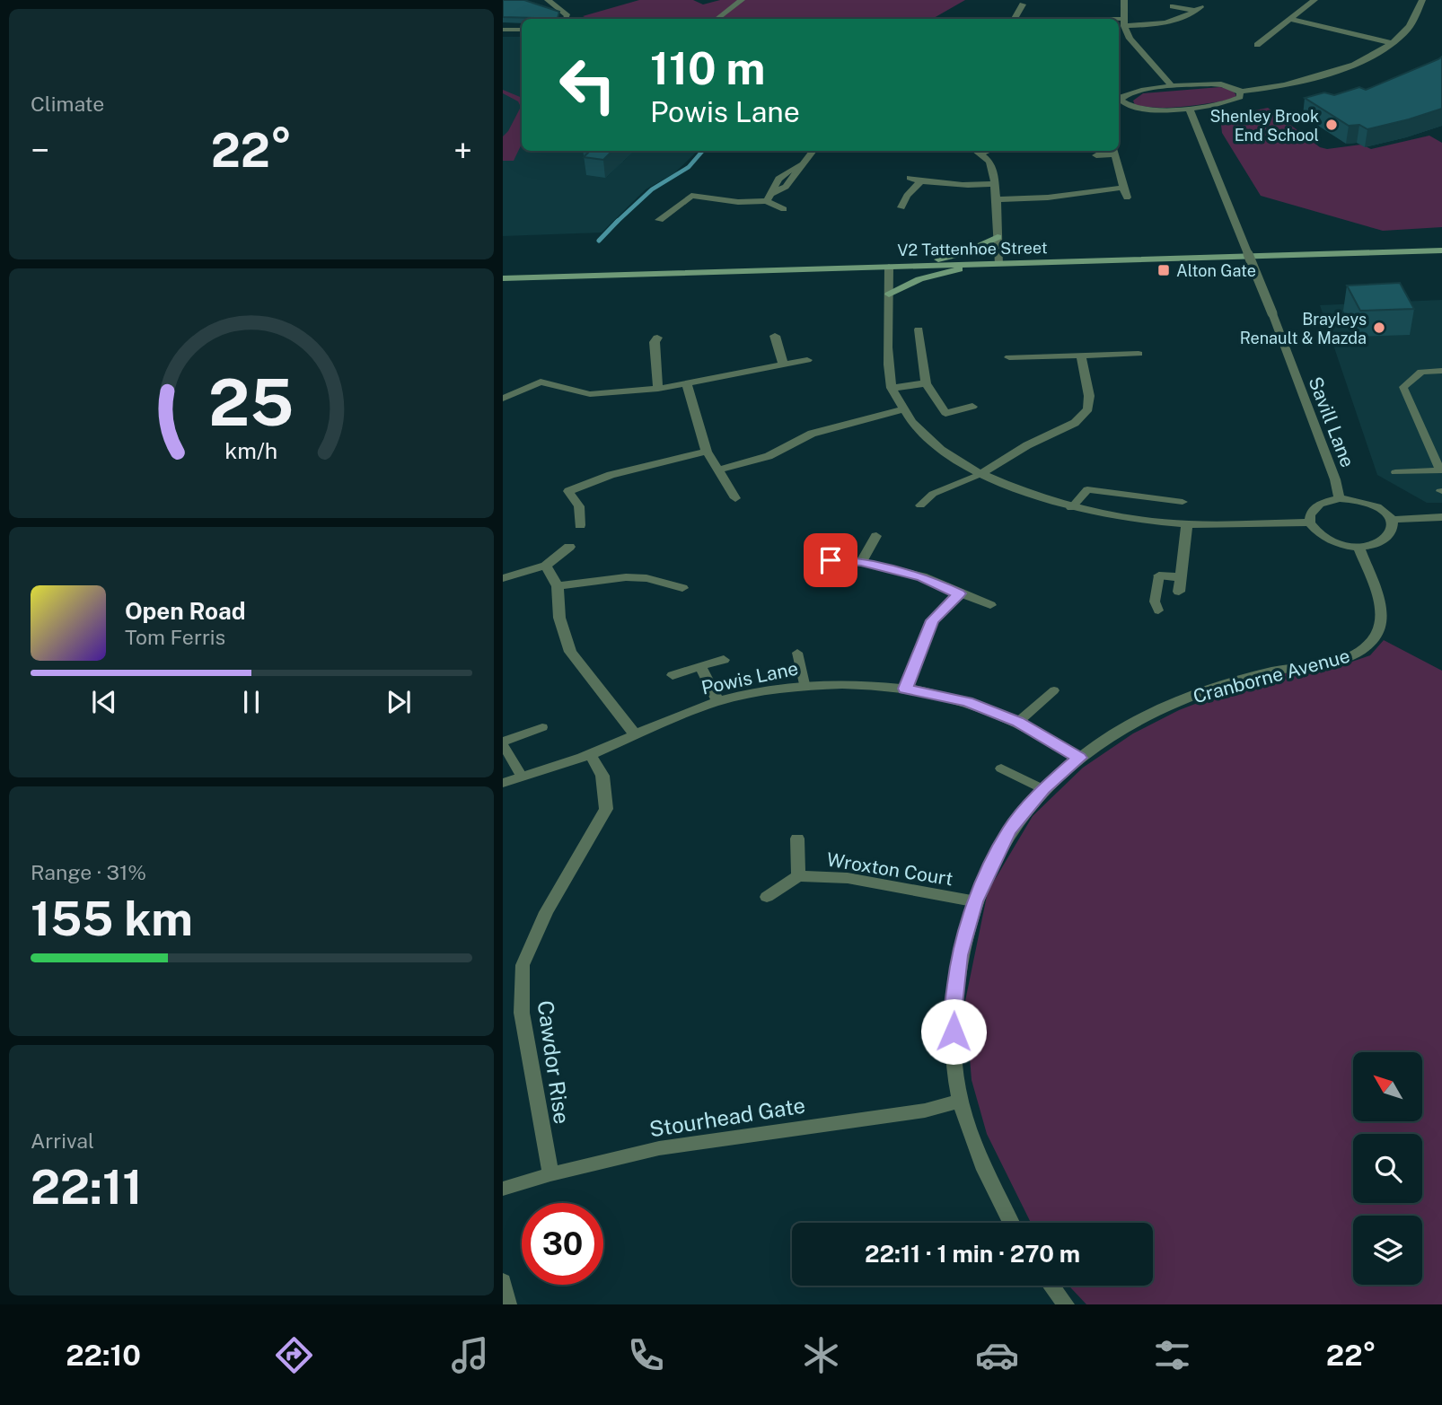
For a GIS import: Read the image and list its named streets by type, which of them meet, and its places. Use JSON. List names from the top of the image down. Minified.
{"streets":{"street":["V2 Tattenhoe Street","Savill Lane","Cranborne Avenue","Powis Lane","Wroxton Court","Cawdor Rise","Stourhead Gate"]},"crossings":[["Savill Lane","Cranborne Avenue"],["Cranborne Avenue","Powis Lane"],["Cranborne Avenue","Wroxton Court"],["Cranborne Avenue","Stourhead Gate"],["Powis Lane","Cawdor Rise"],["Cawdor Rise","Stourhead Gate"]],"places":{"other":["Shenley Brook End School","Brayleys Renault & Mazda"],"transit":["Alton Gate"]},"north":"top left","page":{"tile":["Climate",["Range · 31%","155 km"],["Arrival","22:11"]],"turn":["110 m","Powis Lane"],"heat":["−","22°","+"],"song":["Open Road","Tom Ferris"],"limit":"30","trip":"22:11 · 1 min · 270 m","tabs":["22:10","22°"],"gauge":["25","km/h"]}}
